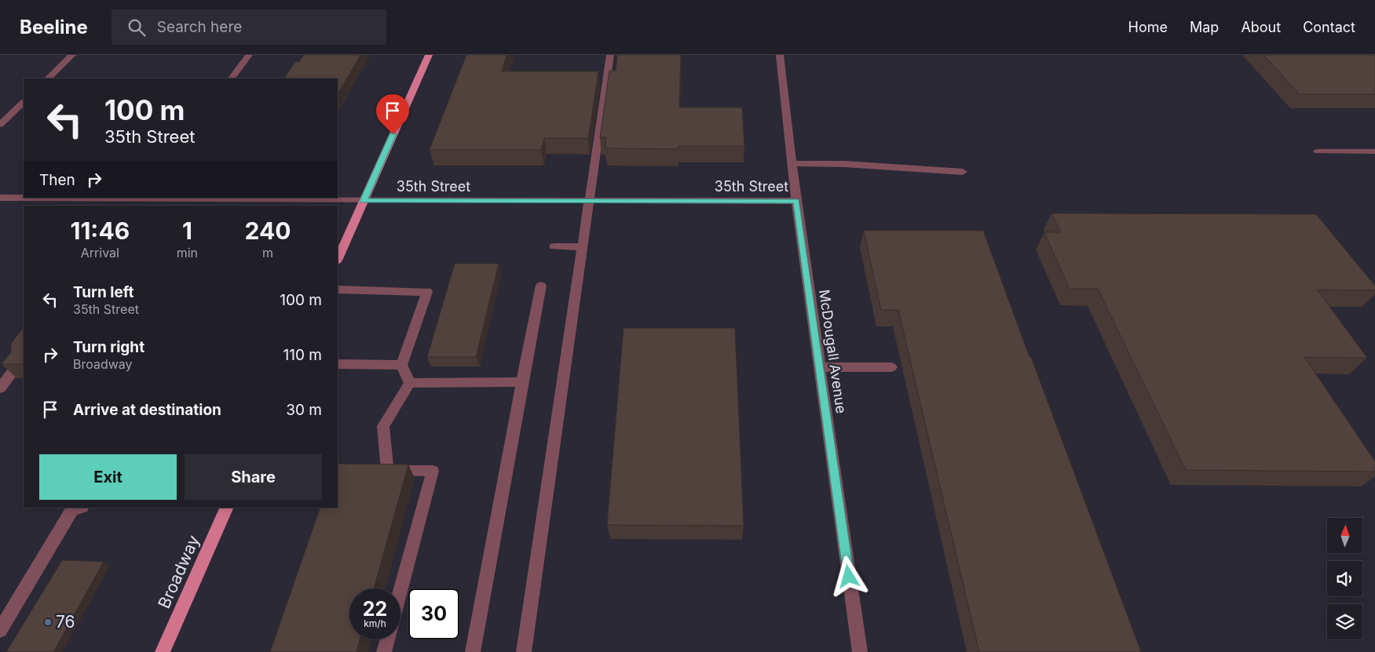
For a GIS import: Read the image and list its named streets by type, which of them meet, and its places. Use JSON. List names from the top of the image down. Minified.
{"streets":{"main road":["Broadway"],"street":["35th Street","McDougall Avenue"]},"crossings":[["35th Street","McDougall Avenue"]],"places":["76"],"north":"top","page":{"header":"Beeline","search":"Search here","nav":["Home","Map","About","Contact"],"turn":["100 m","35th Street"],"then":"Then","eta":["11:46","Arrival","1","min","240","m"],"list":[{"name":"Turn left","note":"35th Street","value":"100 m"},{"name":"Turn right","note":"Broadway","value":"110 m"},{"name":"Arrive at destination","value":"30 m"}],"buttons":["Exit","Share"],"speed":"22 km/h","limit":"30"}}
